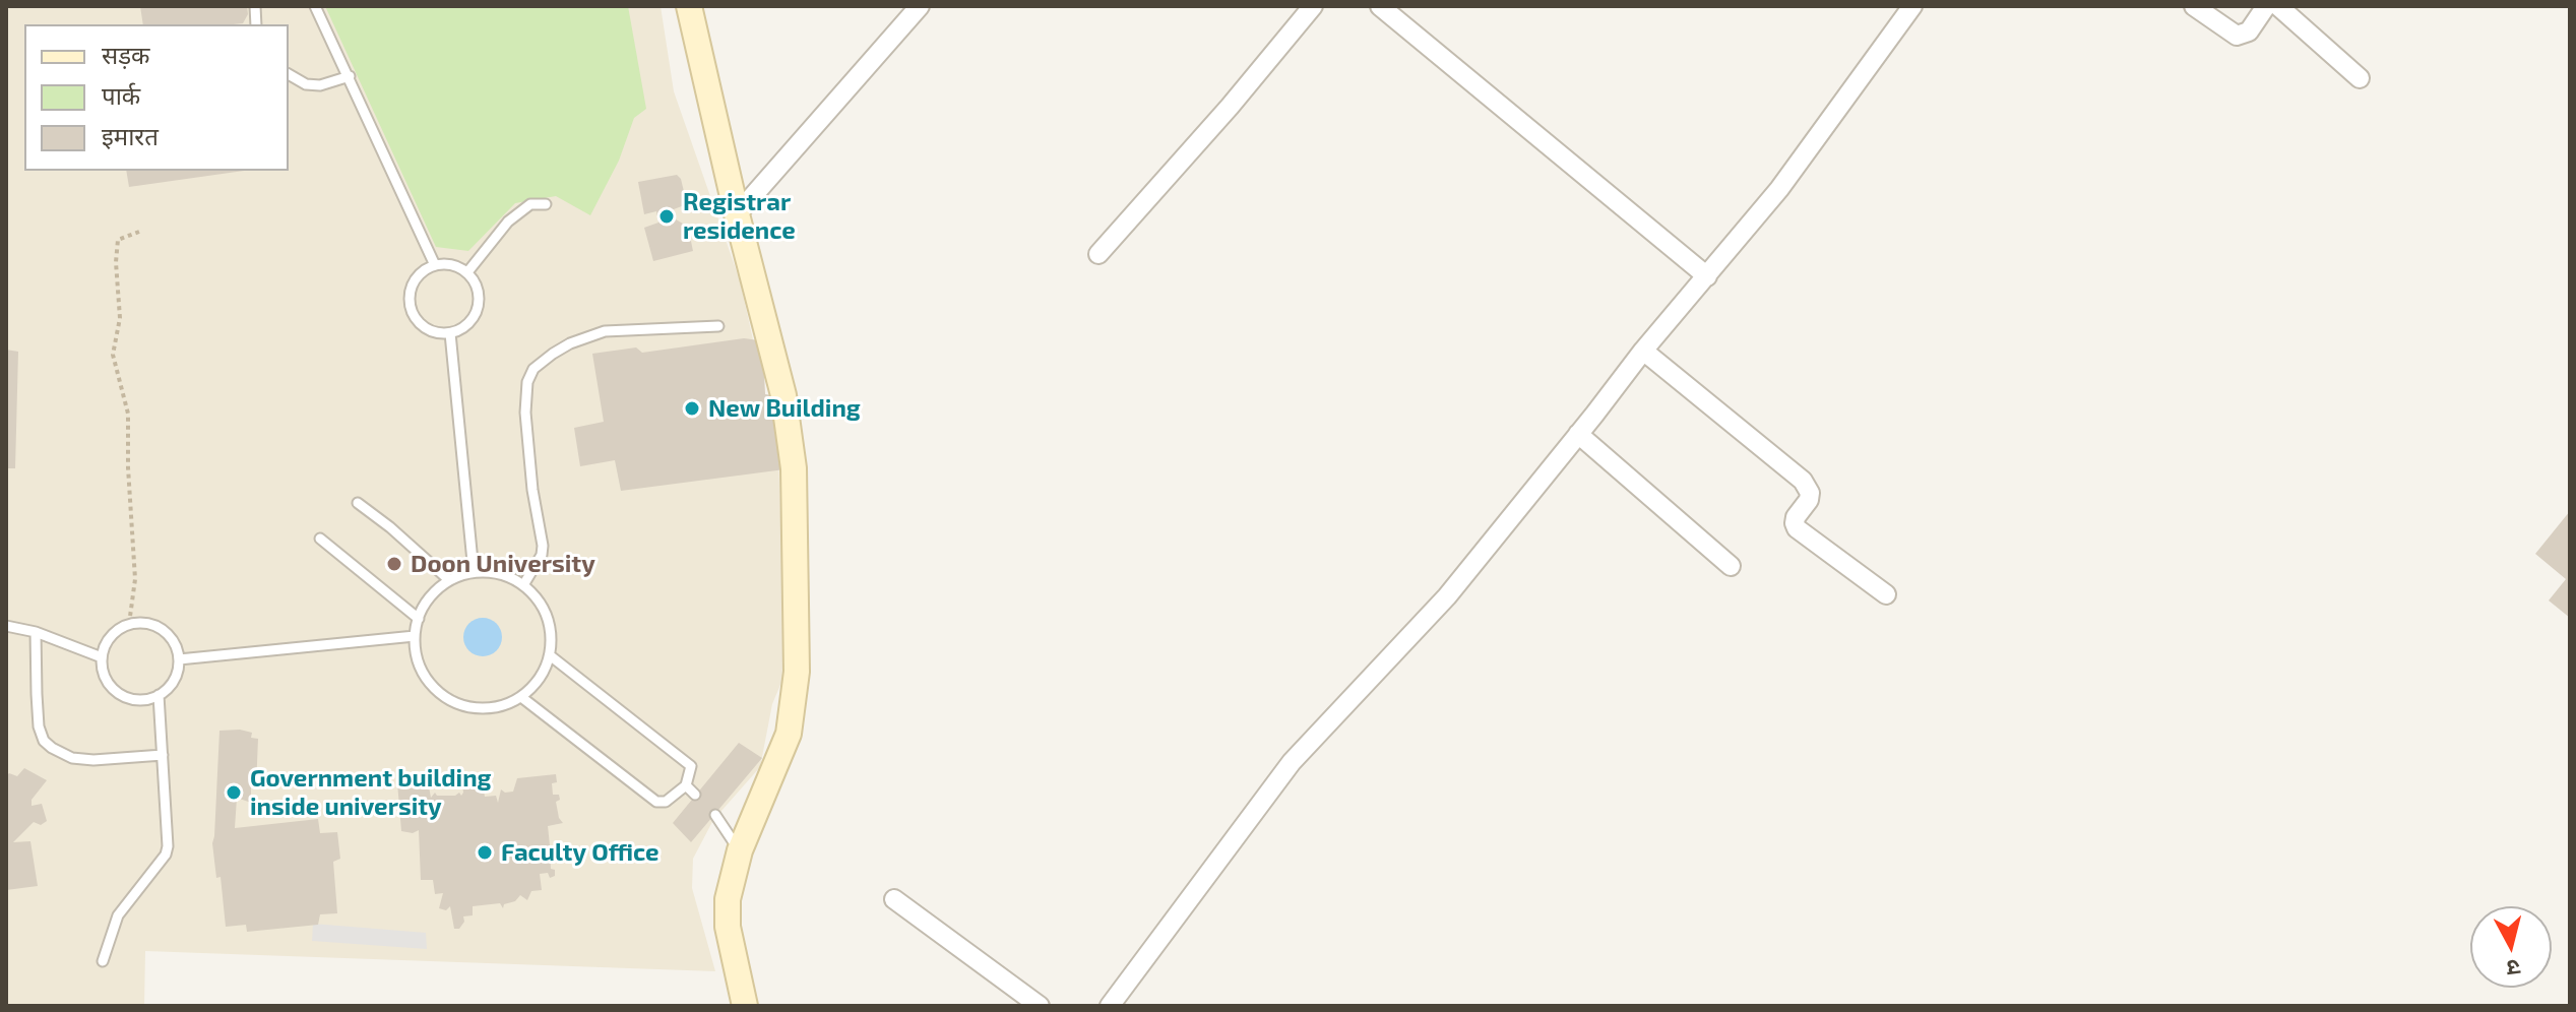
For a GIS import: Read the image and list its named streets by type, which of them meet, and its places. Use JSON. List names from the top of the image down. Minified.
{"places":["Registrar residence","New Building","Doon University","Government building inside university","Faculty Office"],"legend":["सड़क","पार्क","इमारत"],"north":"bottom"}
